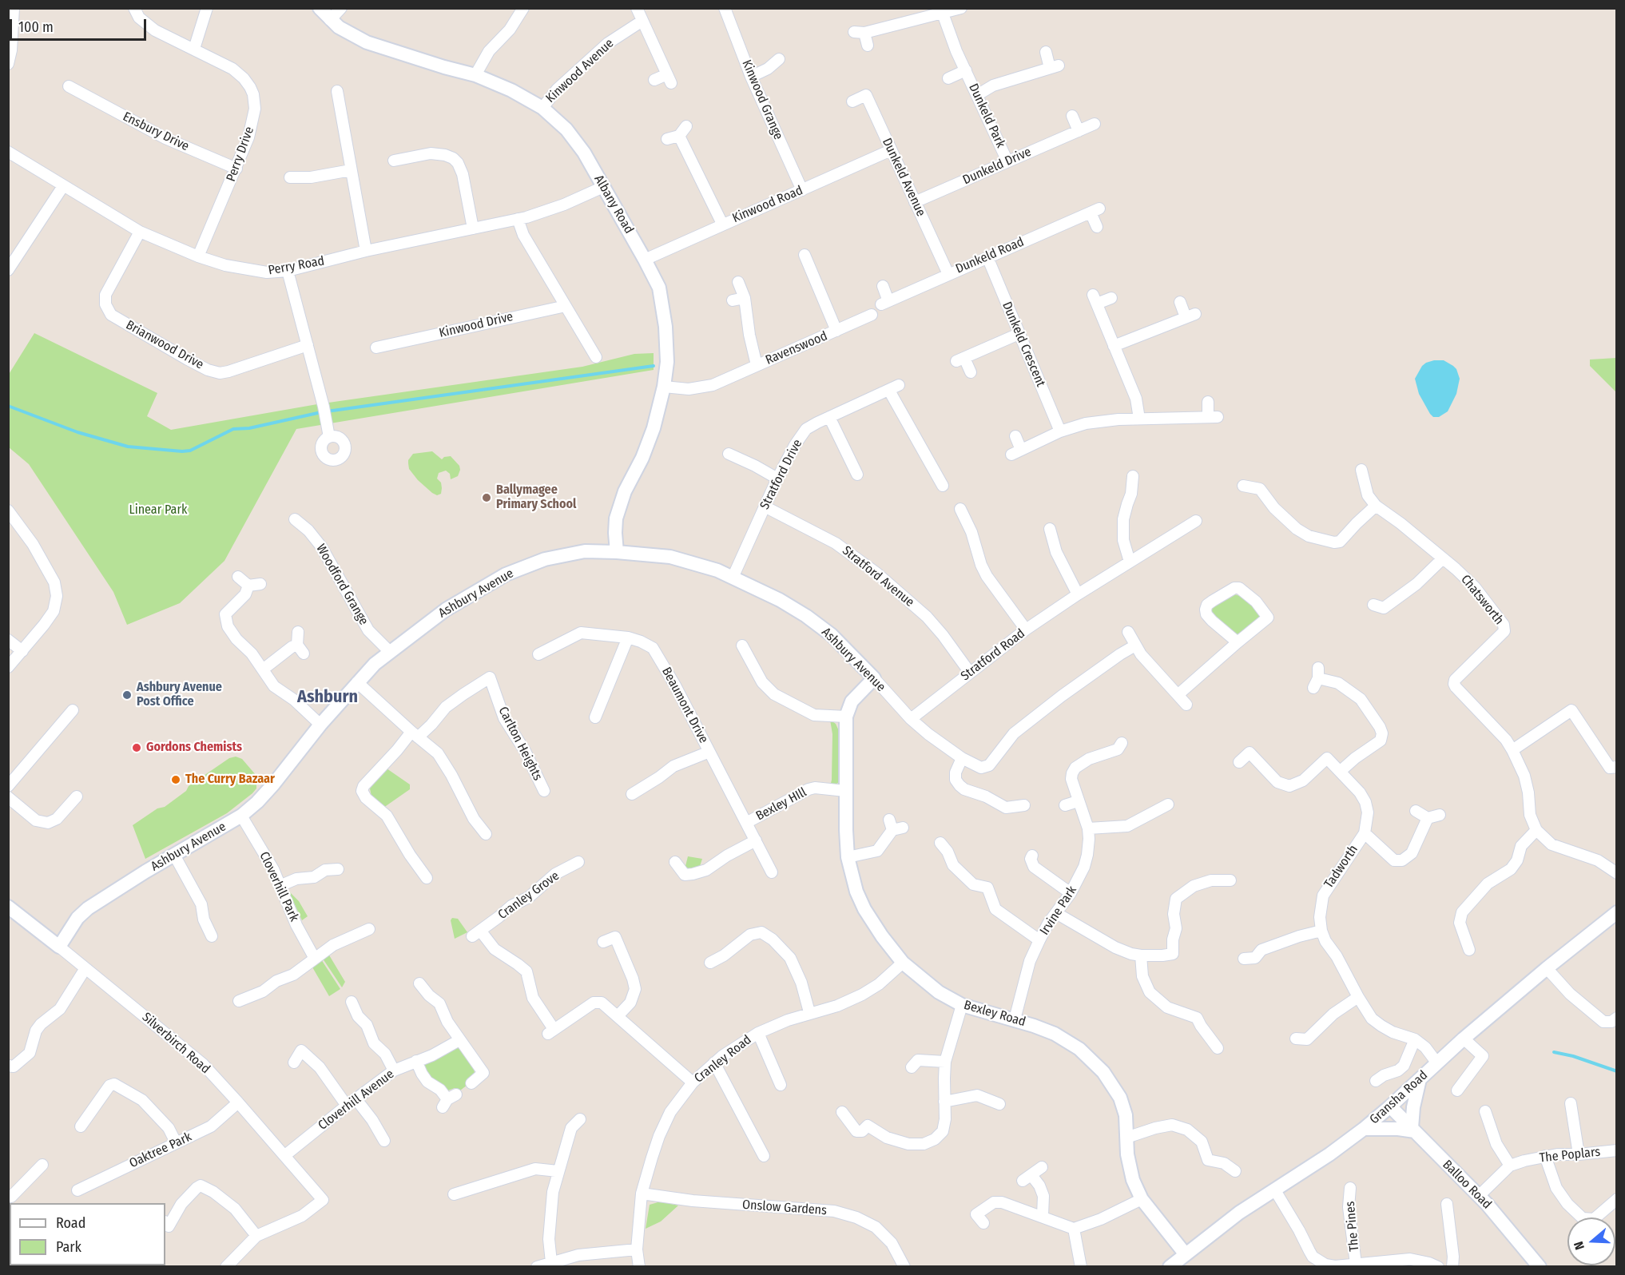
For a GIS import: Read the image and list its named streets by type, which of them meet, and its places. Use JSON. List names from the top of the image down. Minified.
{"streets":{"street":["Kinwood Avenue","Kinwood Grange","Dunkeld Park","Ensbury Drive","Perry Drive","Dunkeld Drive","Dunkeld Avenue","Albany Road","Kinwood Road","Dunkeld Road","Perry Road","Kinwood Drive","Dunkeld Crescent","Brianwood Drive","Ravenswood","Stratford Drive","Stratford Avenue","Woodford Grange","Ashbury Avenue","Chatsworth","Stratford Road","Beaumont Drive","Carlton Heights","Bexley HIll","Tadworth","Cloverhill Park","Cranley Grove","Irvine Park","Bexley Road","Silverbirch Road","Cranley Road","Gransha Road","Cloverhill Avenue","Oaktree Park","The Poplars","Balloo Road","Onslow Gardens","The Pines"]},"crossings":[["Kinwood Avenue","Albany Road"],["Kinwood Grange","Kinwood Road"],["Dunkeld Park","Dunkeld Drive"],["Ensbury Drive","Perry Drive"],["Perry Drive","Perry Road"],["Dunkeld Drive","Dunkeld Avenue"],["Dunkeld Avenue","Kinwood Road"],["Dunkeld Avenue","Dunkeld Road"],["Albany Road","Kinwood Road"],["Albany Road","Perry Road"],["Albany Road","Ravenswood"],["Albany Road","Ashbury Avenue"],["Dunkeld Road","Dunkeld Crescent"],["Perry Road","Brianwood Drive"],["Stratford Drive","Stratford Avenue"],["Stratford Drive","Ashbury Avenue"],["Stratford Avenue","Stratford Road"],["Woodford Grange","Ashbury Avenue"],["Ashbury Avenue","Stratford Road"],["Ashbury Avenue","Cloverhill Park"],["Ashbury Avenue","Bexley Road"],["Ashbury Avenue","Silverbirch Road"],["Beaumont Drive","Bexley HIll"],["Bexley HIll","Bexley Road"],["Tadworth","Gransha Road"],["Cranley Grove","Cranley Road"],["Irvine Park","Bexley Road"],["Bexley Road","Cranley Road"],["Bexley Road","Gransha Road"],["Silverbirch Road","Cloverhill Avenue"],["Silverbirch Road","Oaktree Park"],["Cranley Road","Onslow Gardens"],["Gransha Road","Balloo Road"],["The Poplars","Balloo Road"]],"districts":["Ashburn"],"parks":["Linear Park"],"places":["Ballymagee Primary School","Ashbury Avenue Post Office","Gordons Chemists","The Curry Bazaar"],"legend":["Road","Park"],"scale_bar":"100 m","north":"left"}
